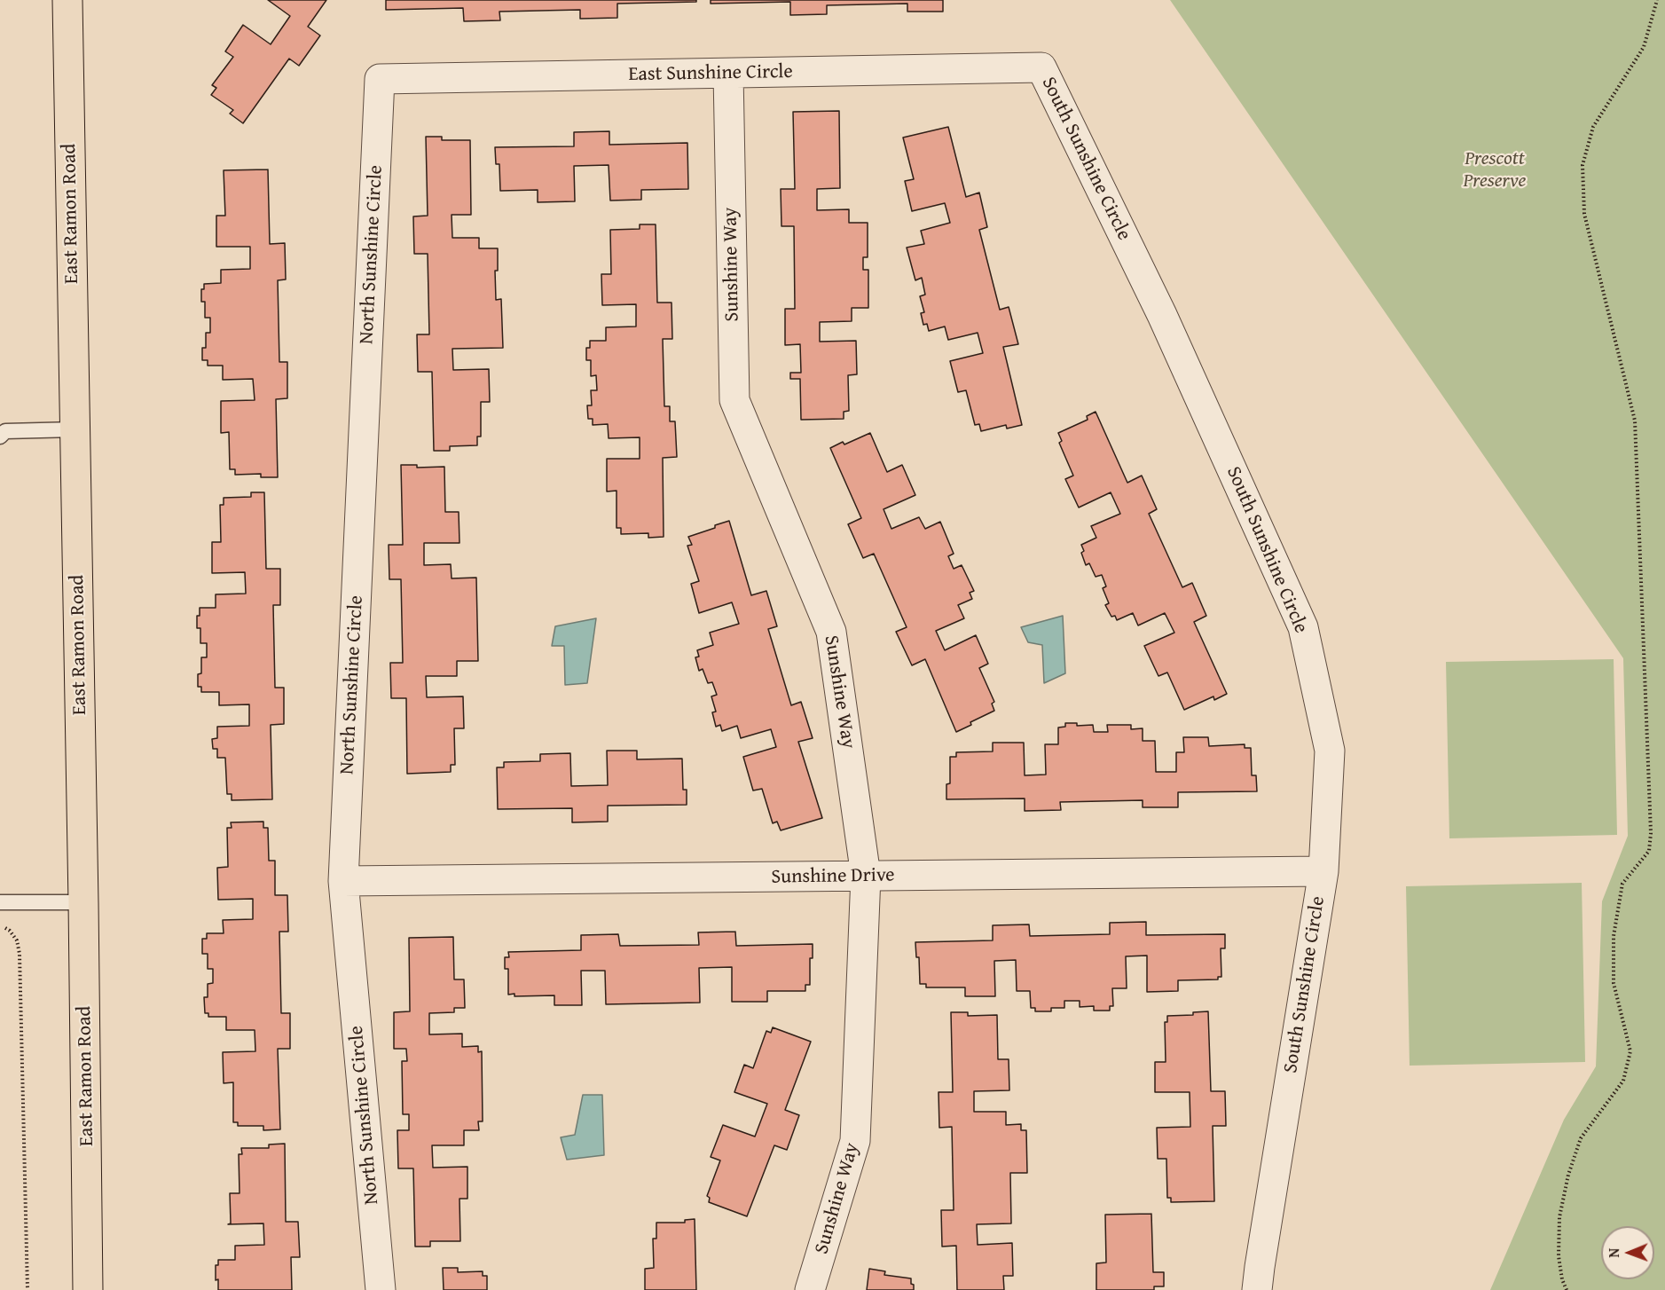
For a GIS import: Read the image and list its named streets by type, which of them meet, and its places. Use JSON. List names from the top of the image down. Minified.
{"streets":{"main road":["East Ramon Road"],"street":["East Sunshine Circle","South Sunshine Circle","North Sunshine Circle","Sunshine Way","Sunshine Drive"]},"crossings":[["East Sunshine Circle","South Sunshine Circle"],["East Sunshine Circle","North Sunshine Circle"],["East Sunshine Circle","Sunshine Way"],["South Sunshine Circle","Sunshine Drive"],["North Sunshine Circle","Sunshine Drive"],["Sunshine Way","Sunshine Drive"]],"parks":["Prescott Preserve"],"north":"left"}
